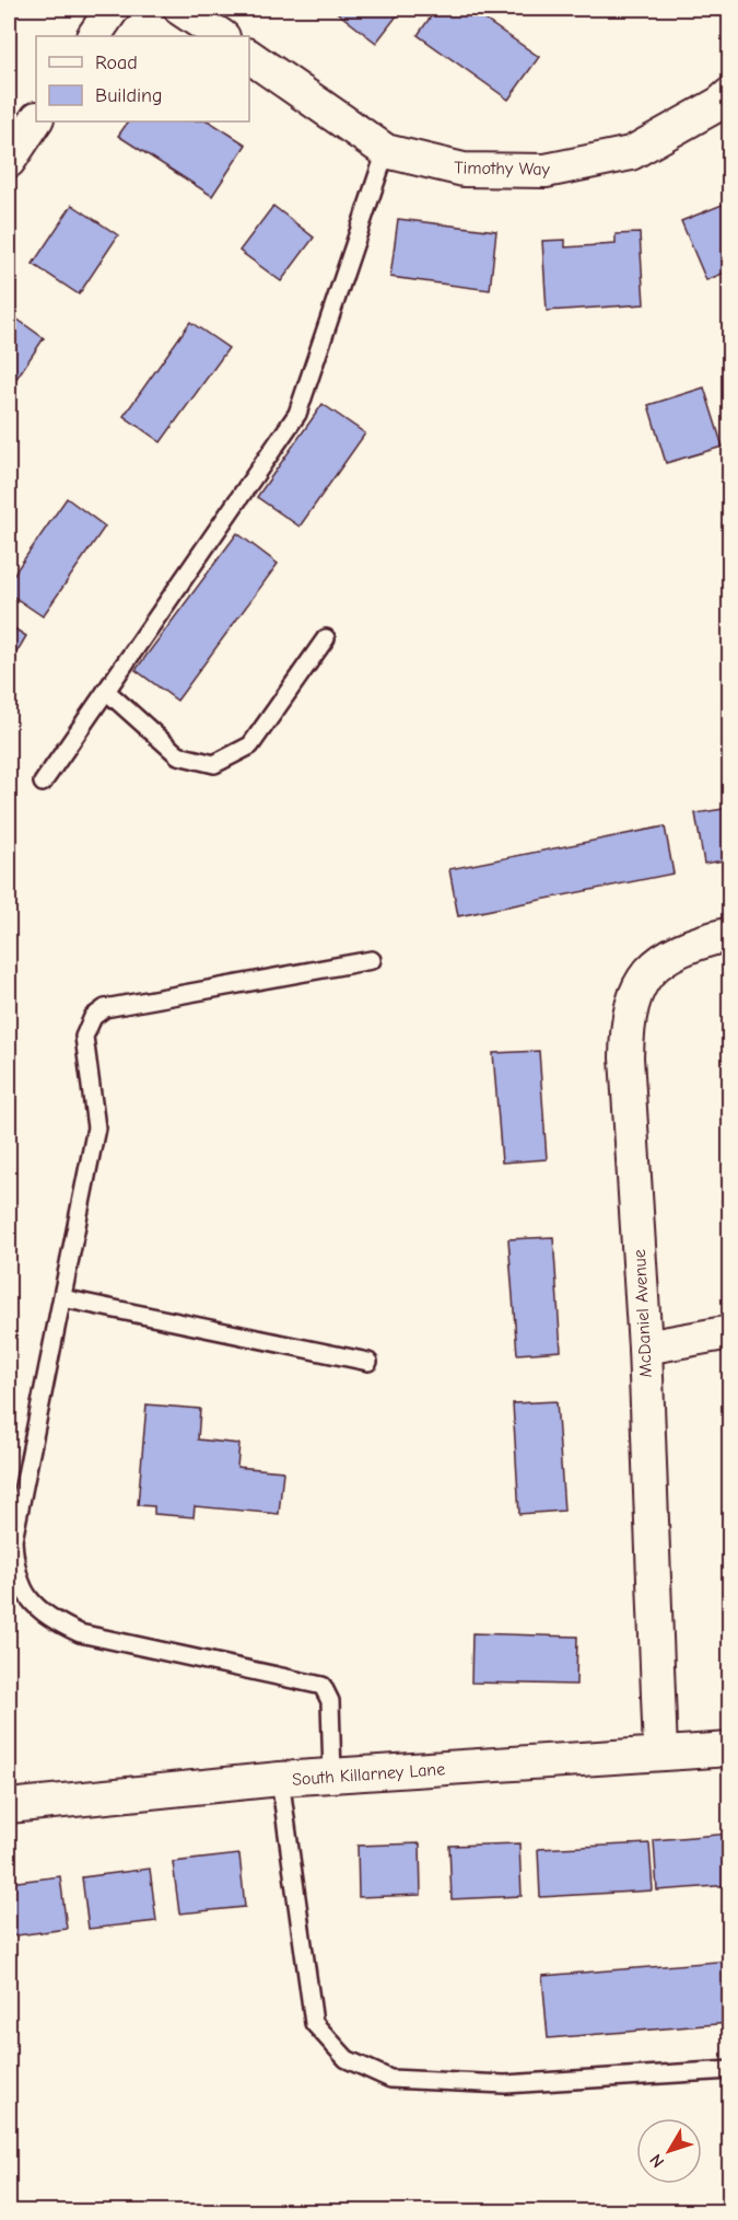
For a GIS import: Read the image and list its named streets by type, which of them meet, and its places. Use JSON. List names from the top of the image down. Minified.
{"streets":{"street":["Timothy Way","McDaniel Avenue","South Killarney Lane"]},"crossings":[["McDaniel Avenue","South Killarney Lane"]],"legend":["Road","Building"],"north":"bottom left"}
